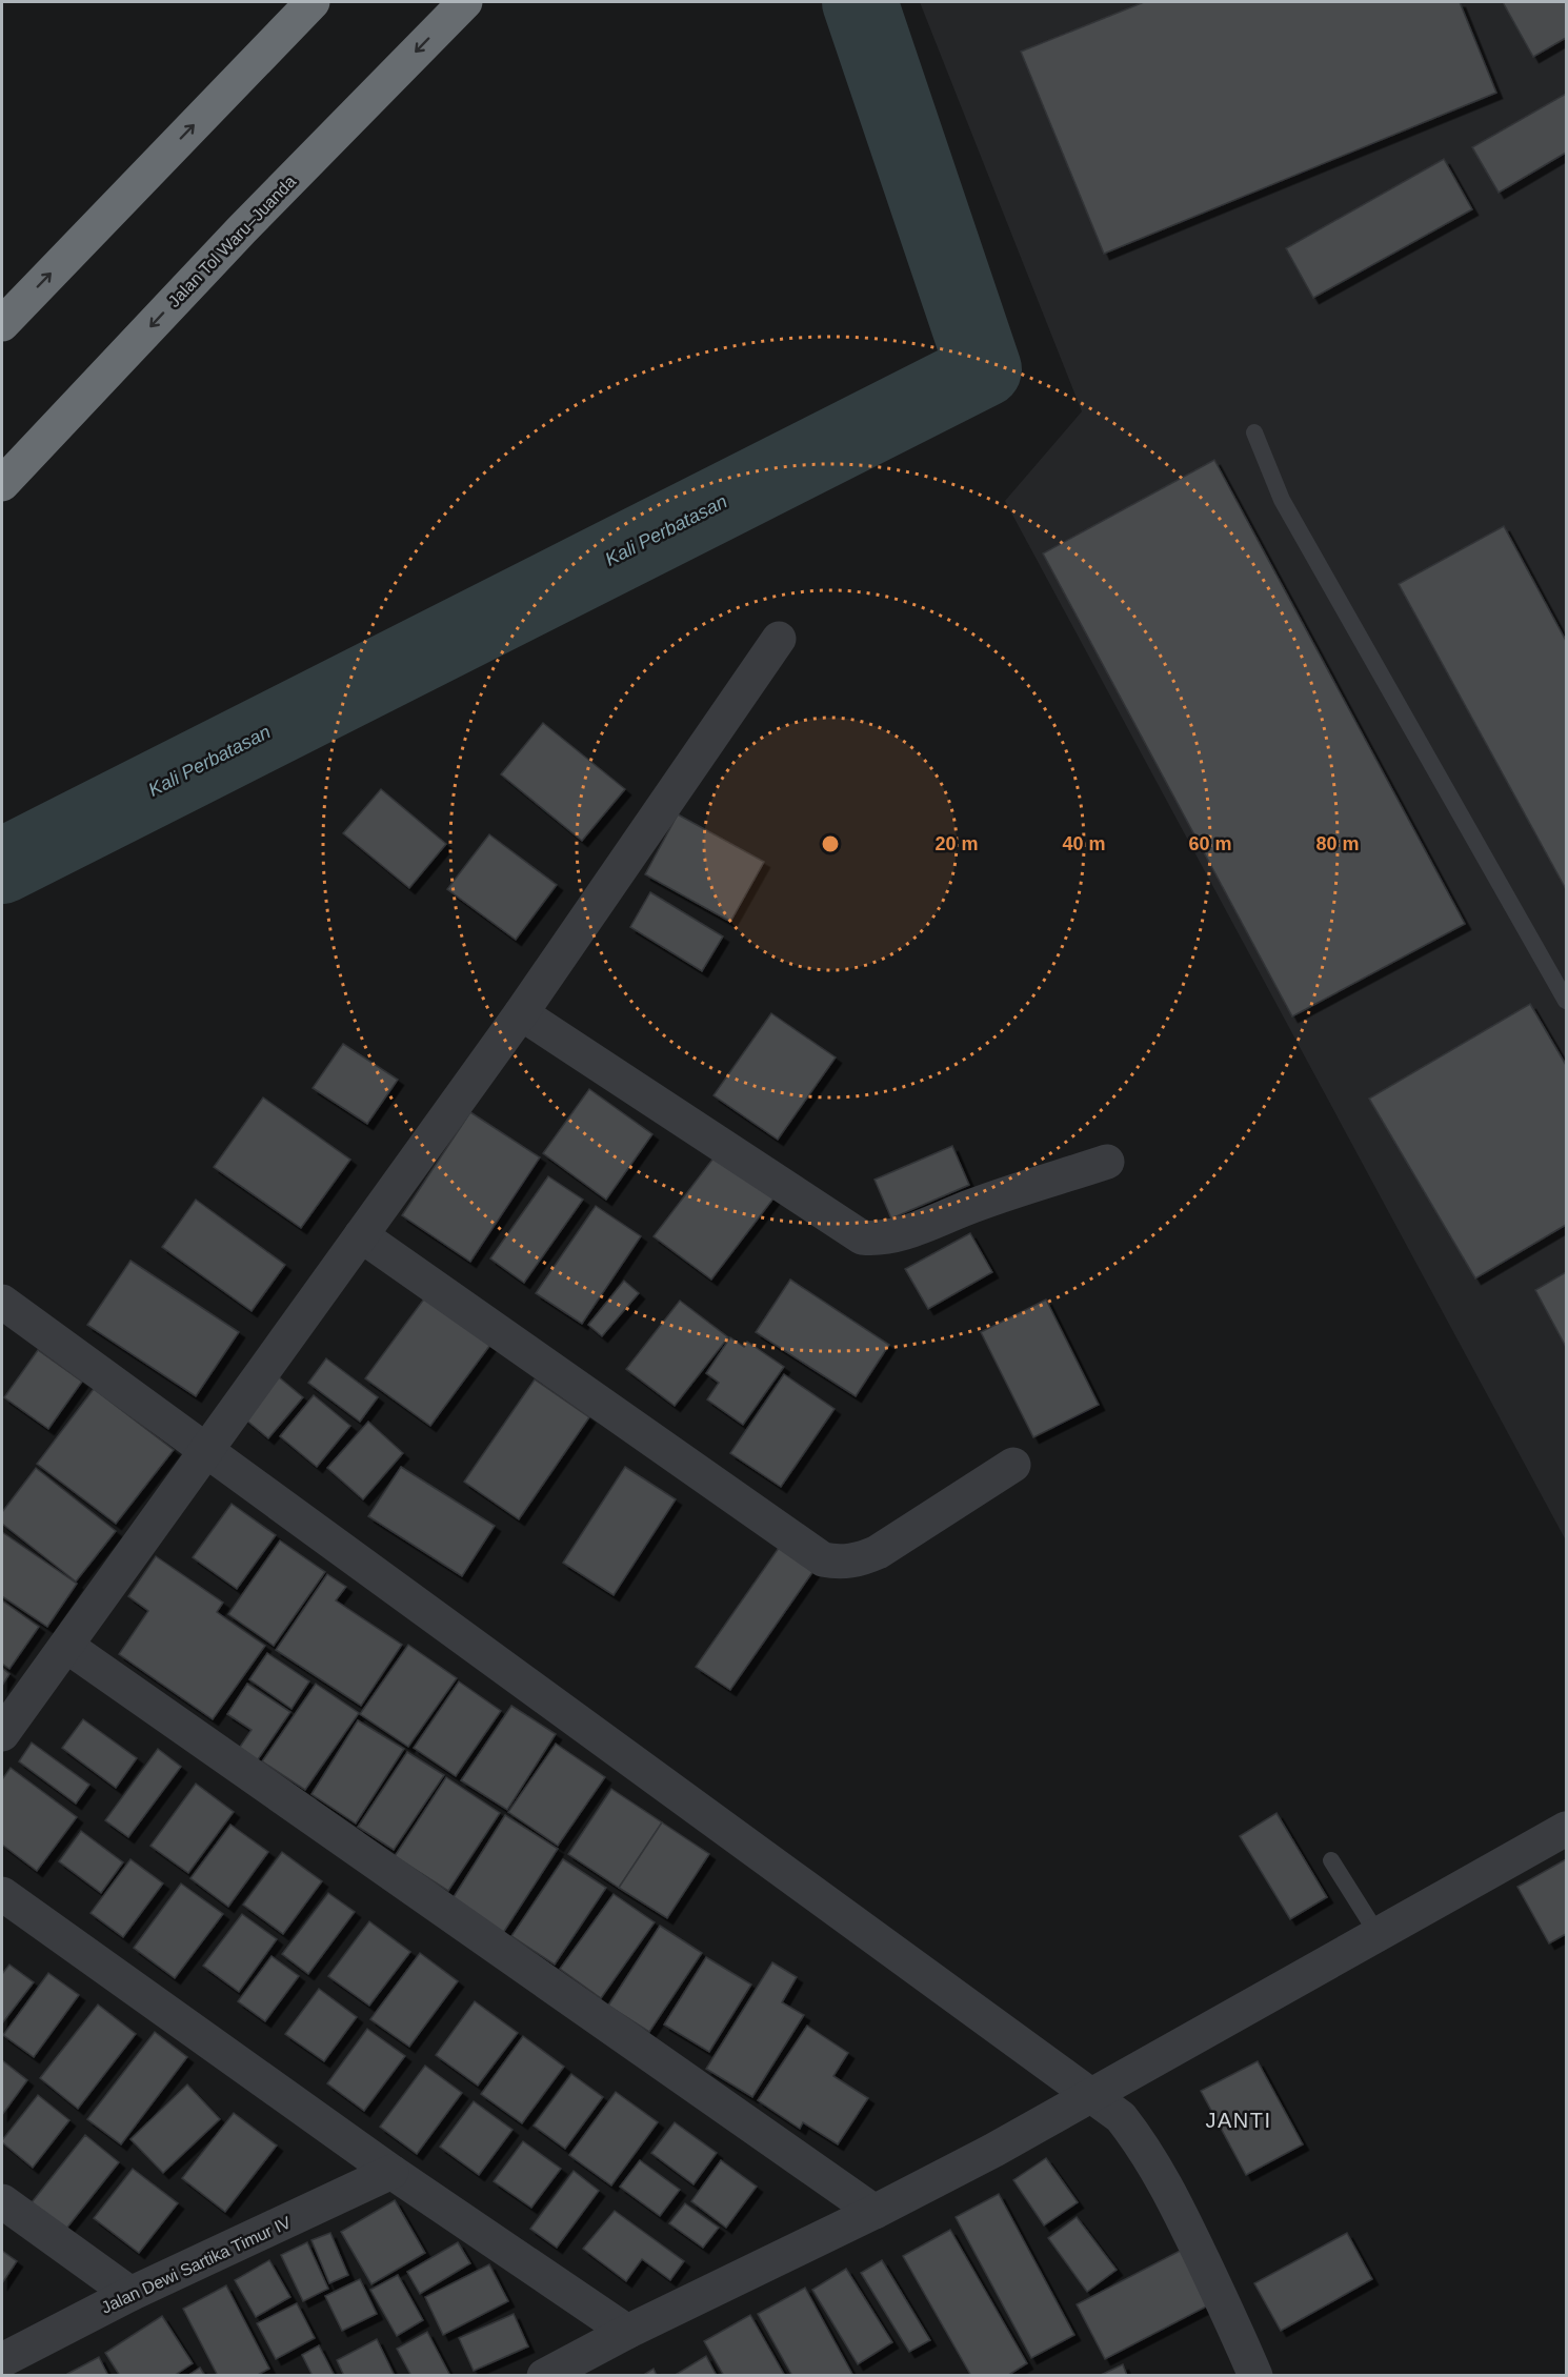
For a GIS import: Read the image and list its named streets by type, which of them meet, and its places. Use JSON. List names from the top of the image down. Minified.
{"streets":{"highway":["Jalan Tol Waru–Juanda"],"street":["Jalan Dewi Sartika Timur IV"]},"districts":["JANTI"],"water":["Kali Perbatasan"],"rings":["20 m","40 m","60 m","80 m"]}
